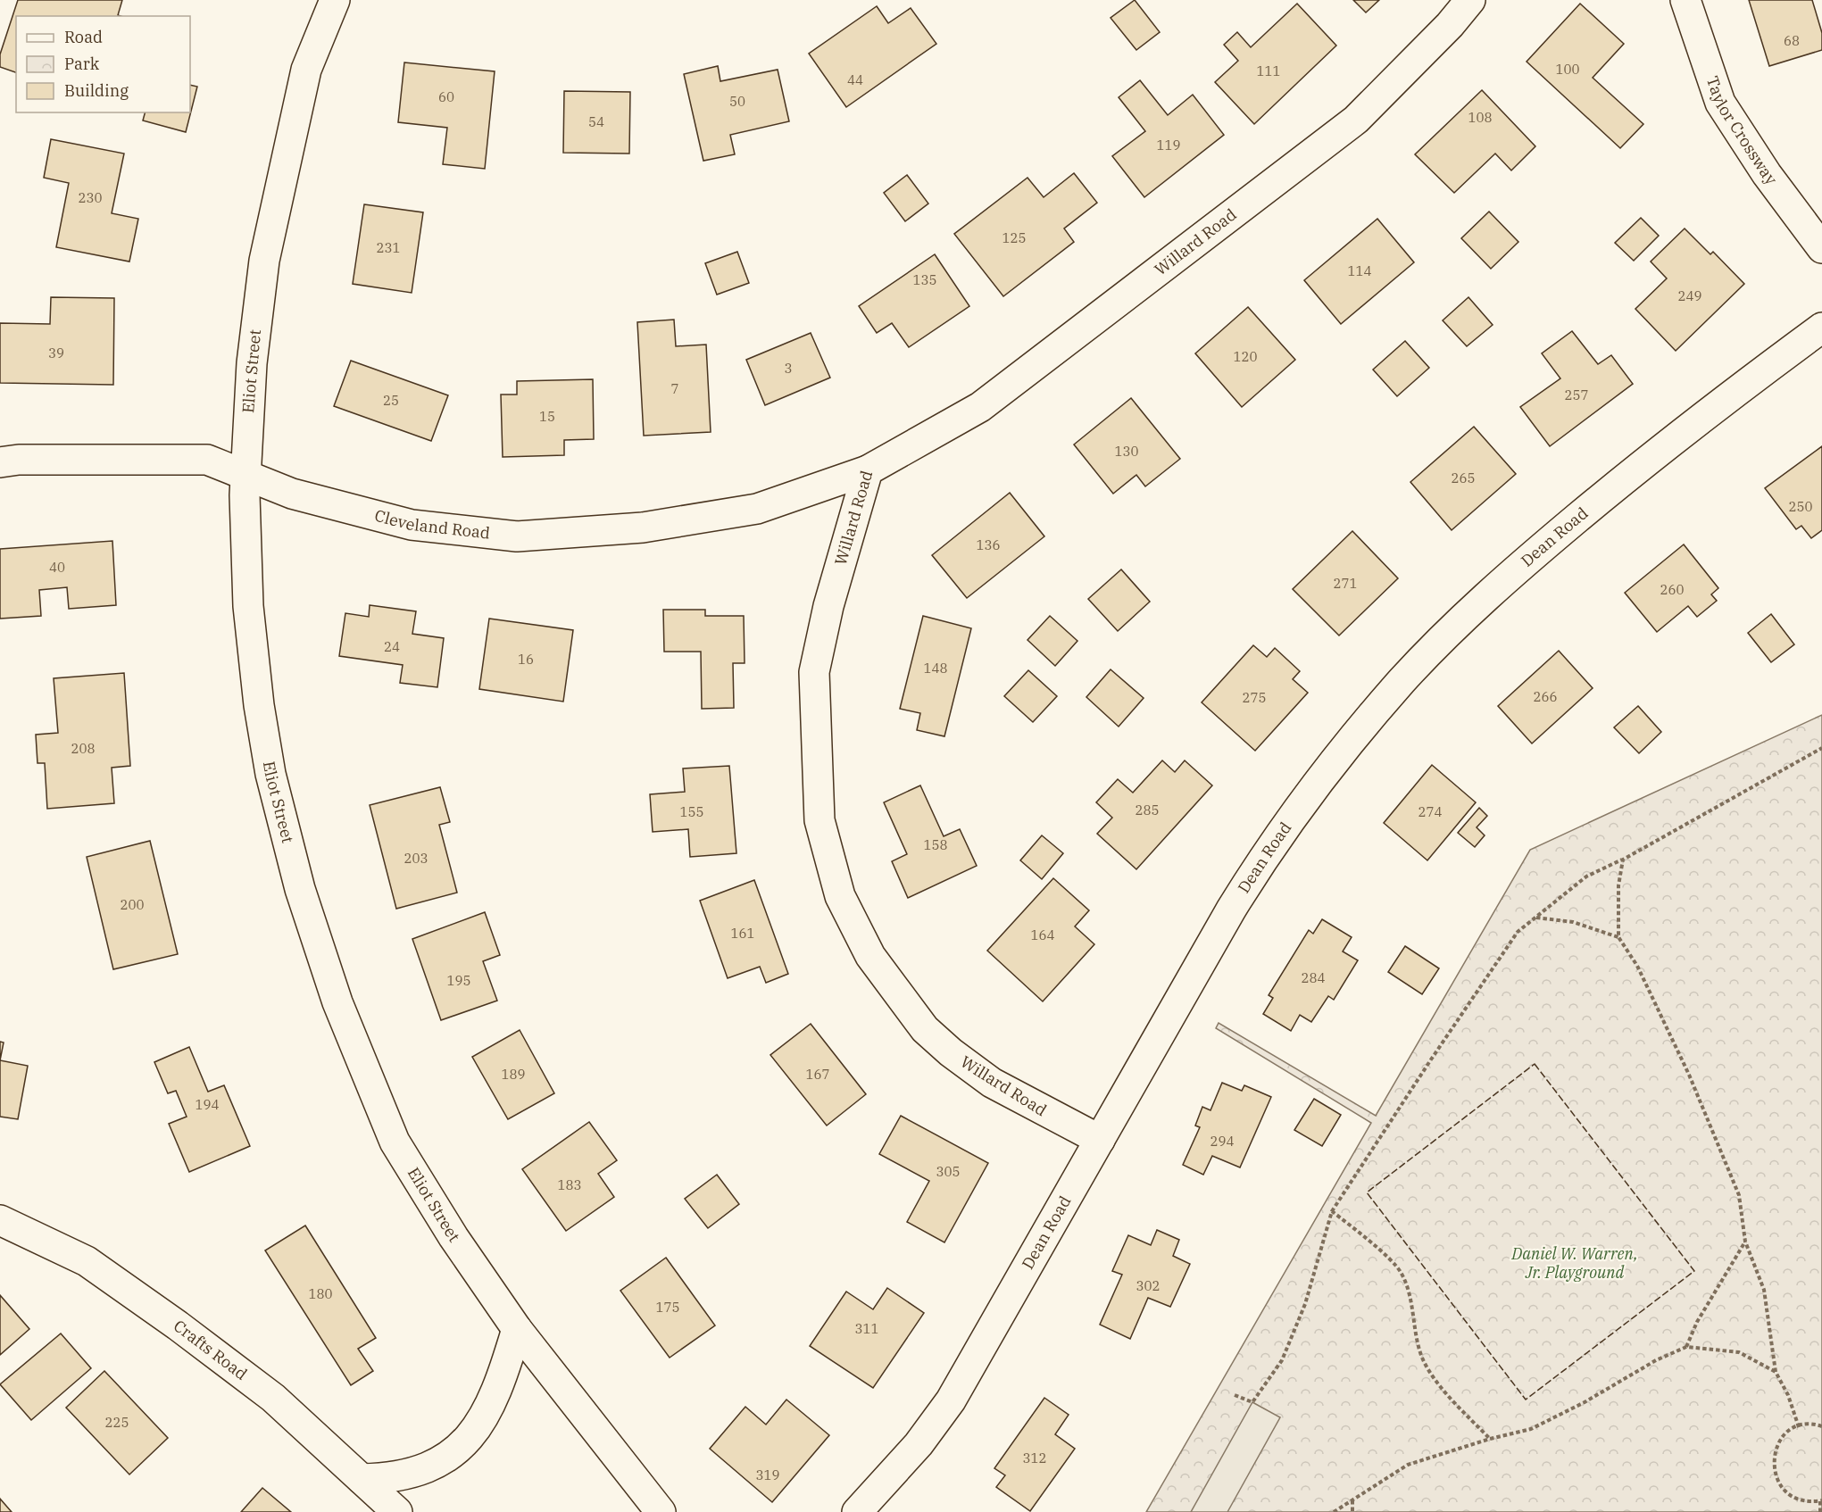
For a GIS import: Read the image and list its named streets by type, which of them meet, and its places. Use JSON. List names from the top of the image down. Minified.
{"streets":{"street":["Taylor Crossway","Willard Road","Eliot Street","Cleveland Road","Dean Road","Crafts Road"]},"crossings":[["Willard Road","Cleveland Road"],["Willard Road","Dean Road"],["Eliot Street","Cleveland Road"]],"parks":["Daniel W. Warren, Jr. Playground"],"house_numbers":["68","100","111","44","60","50","108","54","119","230","125","231","114","135","249","39","120","3","7","257","25","15","130","265","250","136","40","271","260","24","16","148","266","275","208","285","155","274","158","203","200","161","164","284","195","189","167","194","294","305","183","302","180","175","311","225","312","319"],"legend":["Road","Park","Building"]}
